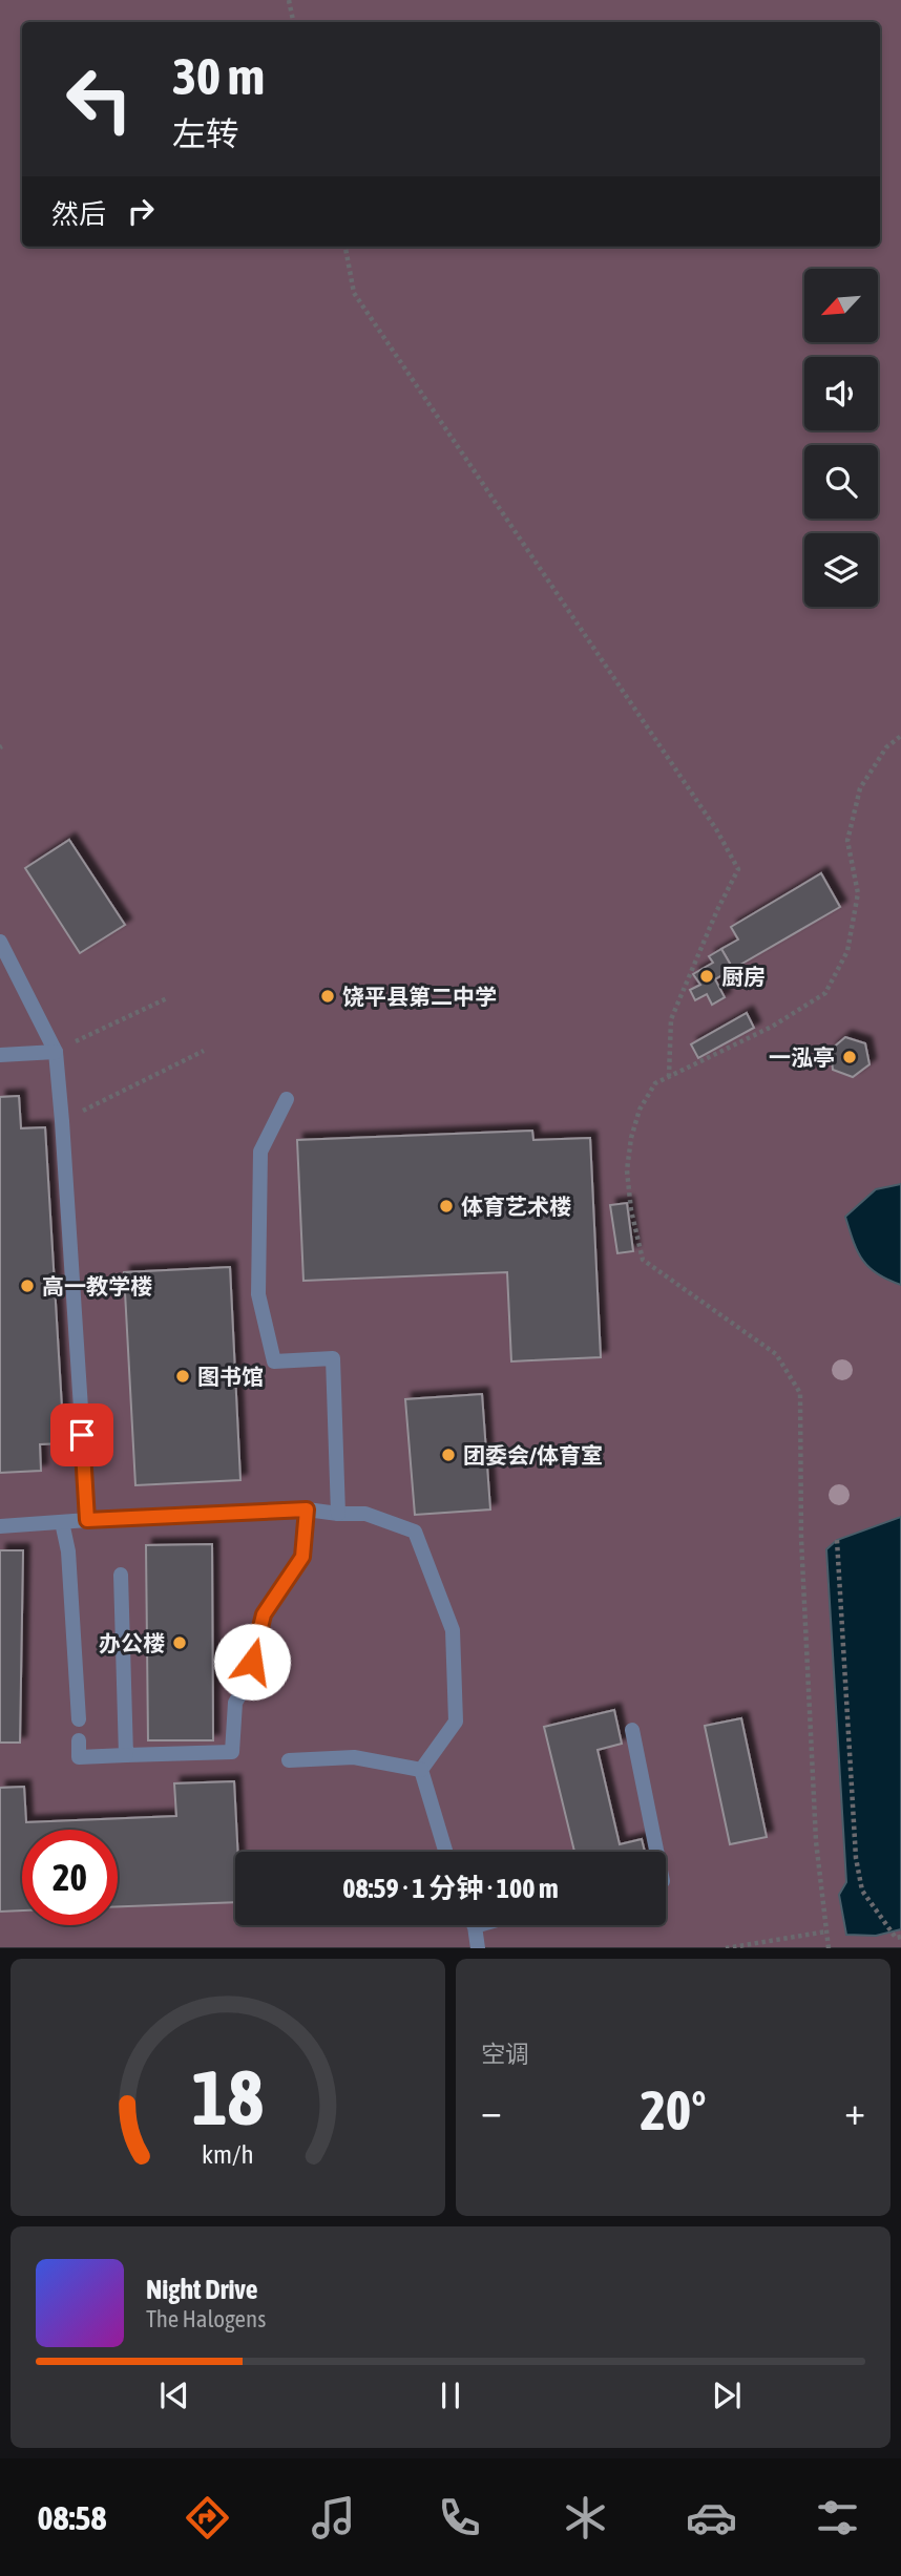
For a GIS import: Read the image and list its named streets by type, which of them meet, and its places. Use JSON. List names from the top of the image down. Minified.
{"places":["厨房","饶平县第二中学","一泓亭","体育艺术楼","高一教学楼","图书馆","团委会/体育室","办公楼"],"north":"bottom left","page":{"turn":["30 m","左转"],"then":"然后","limit":"20","trip":"08:59 · 1 分钟 · 100 m","tile":"空调","heat":["−","20°","+"],"song":["Night Drive","The Halogens"],"tabs":"08:58","gauge":["18","km/h"]}}
